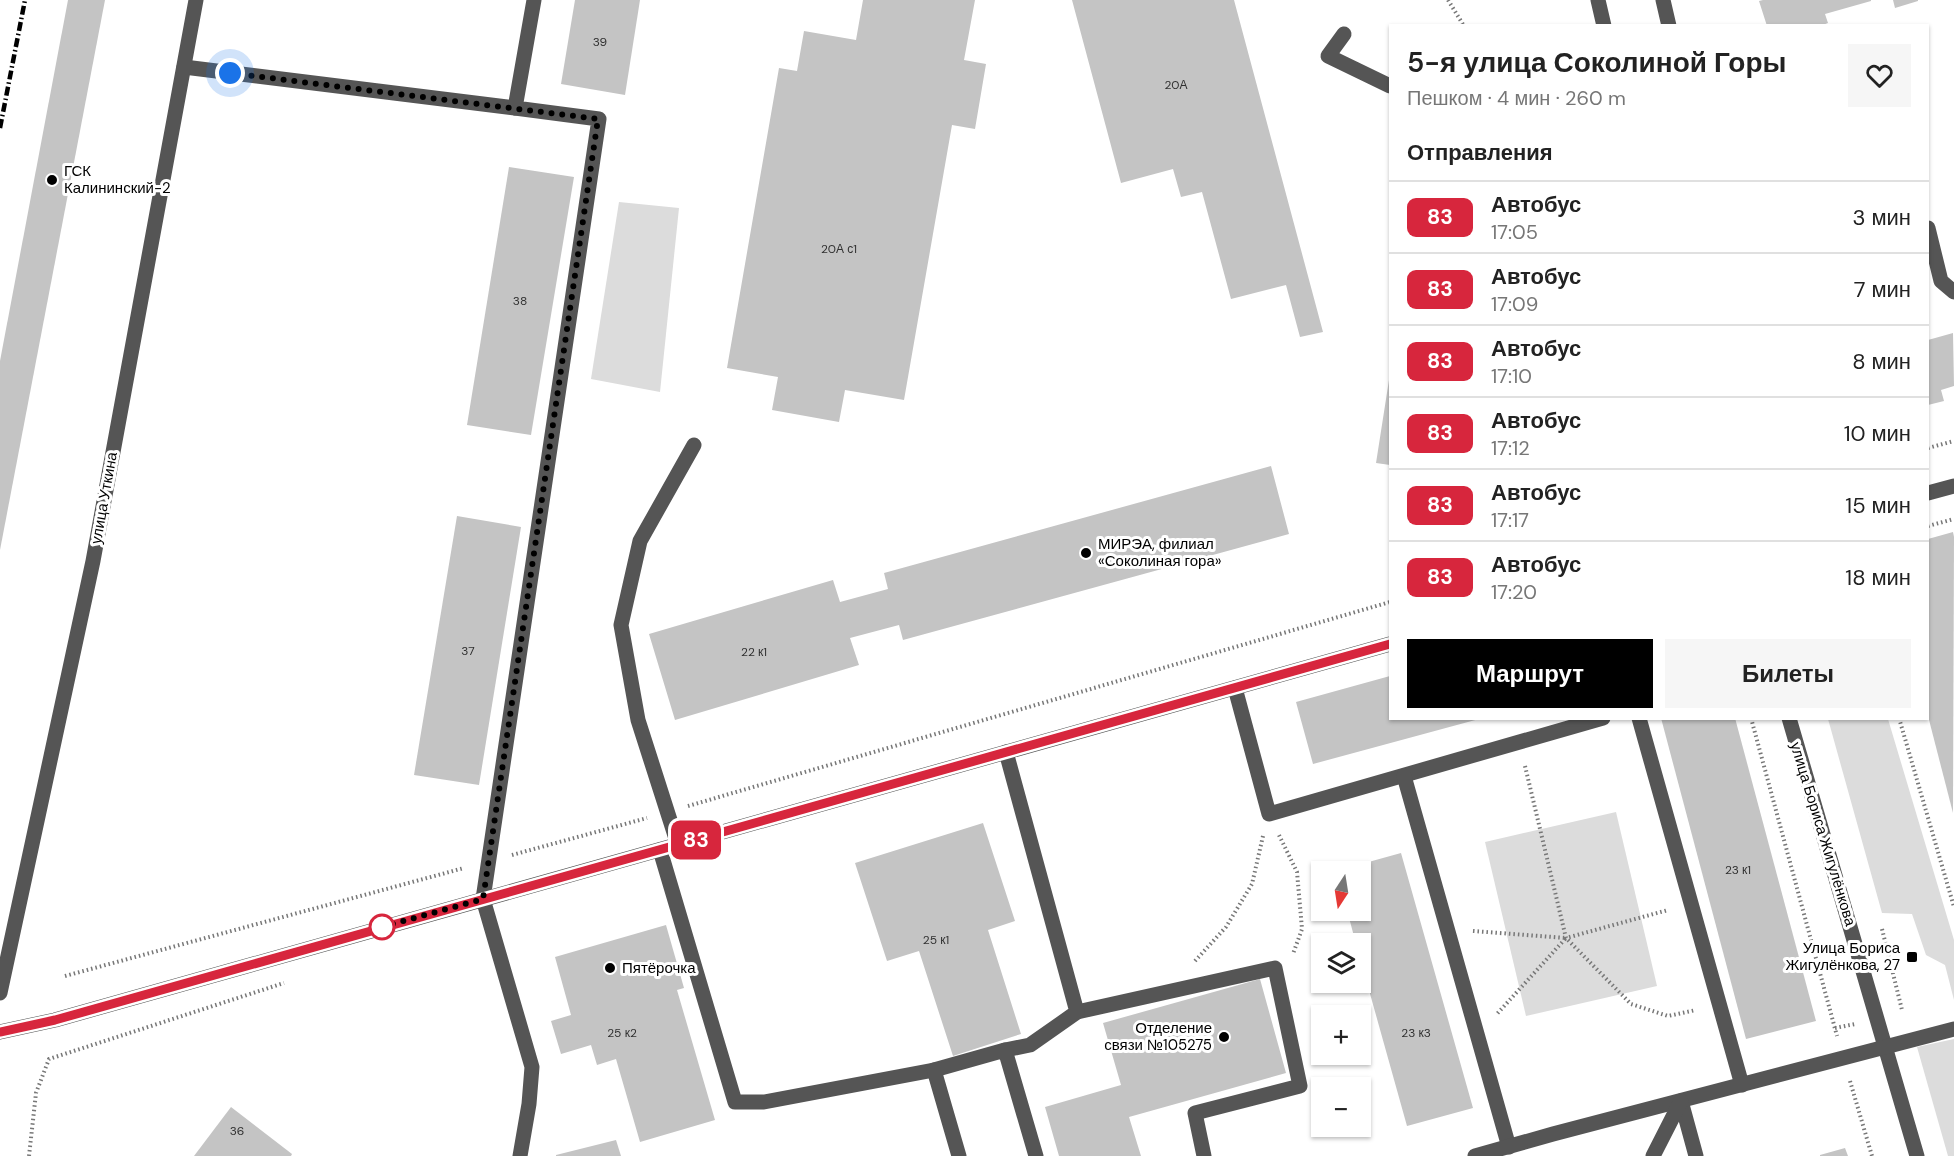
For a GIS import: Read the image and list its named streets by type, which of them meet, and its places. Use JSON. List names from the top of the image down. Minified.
{"streets":{"street":["улица Уткина","улица Бориса Жигулёнкова"]},"places":{"other":["ГСК Калининский-2","МИРЭА, филиал «Соколиная гора»","Пятёрочка","Отделение связи №105275"],"transit":["Улица Бориса Жигулёнкова, 27"]},"lines":["bus line 83"],"house_numbers":["39","20А","20А с1","38","37","22 к1","23 к1","25 к1","25 к2","23 к3","36"],"north":"bottom","page":{"on_map":"83","heading":[["5-я улица Соколиной Горы","Пешком · 4 мин · 260 m"],"Отправления"],"list":[{"mark":"83","name":"Автобус","note":"17:05","value":"3 мин"},{"mark":"83","name":"Автобус","note":"17:09","value":"7 мин"},{"mark":"83","name":"Автобус","note":"17:10","value":"8 мин"},{"mark":"83","name":"Автобус","note":"17:12","value":"10 мин"},{"mark":"83","name":"Автобус","note":"17:17","value":"15 мин"},{"mark":"83","name":"Автобус","note":"17:20","value":"18 мин"}],"buttons":["Маршрут","Билеты"],"map_buttons":["+","−"]}}
